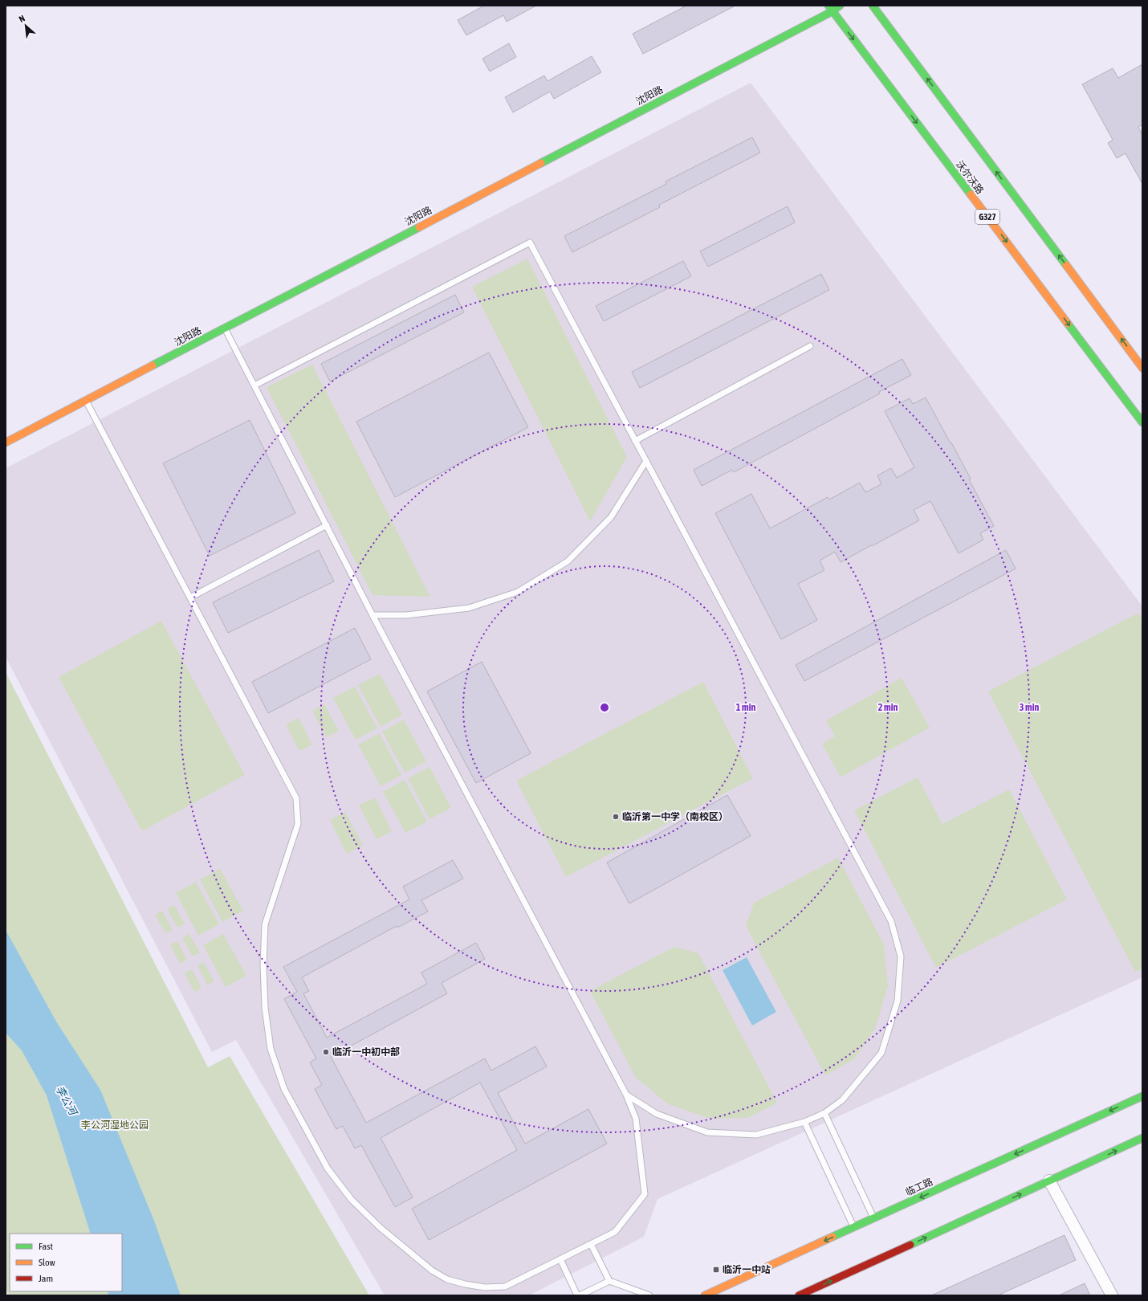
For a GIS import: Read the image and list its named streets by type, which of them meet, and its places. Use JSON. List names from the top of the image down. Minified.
{"streets":{"main road":["沈阳路","沃尔沃路","G327","临工路"]},"crossings":[["沈阳路","沃尔沃路"]],"water":["李公河"],"parks":["李公河湿地公园"],"places":{"other":["临沂第一中学（南校区）","临沂一中初中部"],"transit":["临沂一中站"]},"legend":["Fast","Slow","Jam"],"north":"top left","rings":["1 min","2 min","3 min"]}
